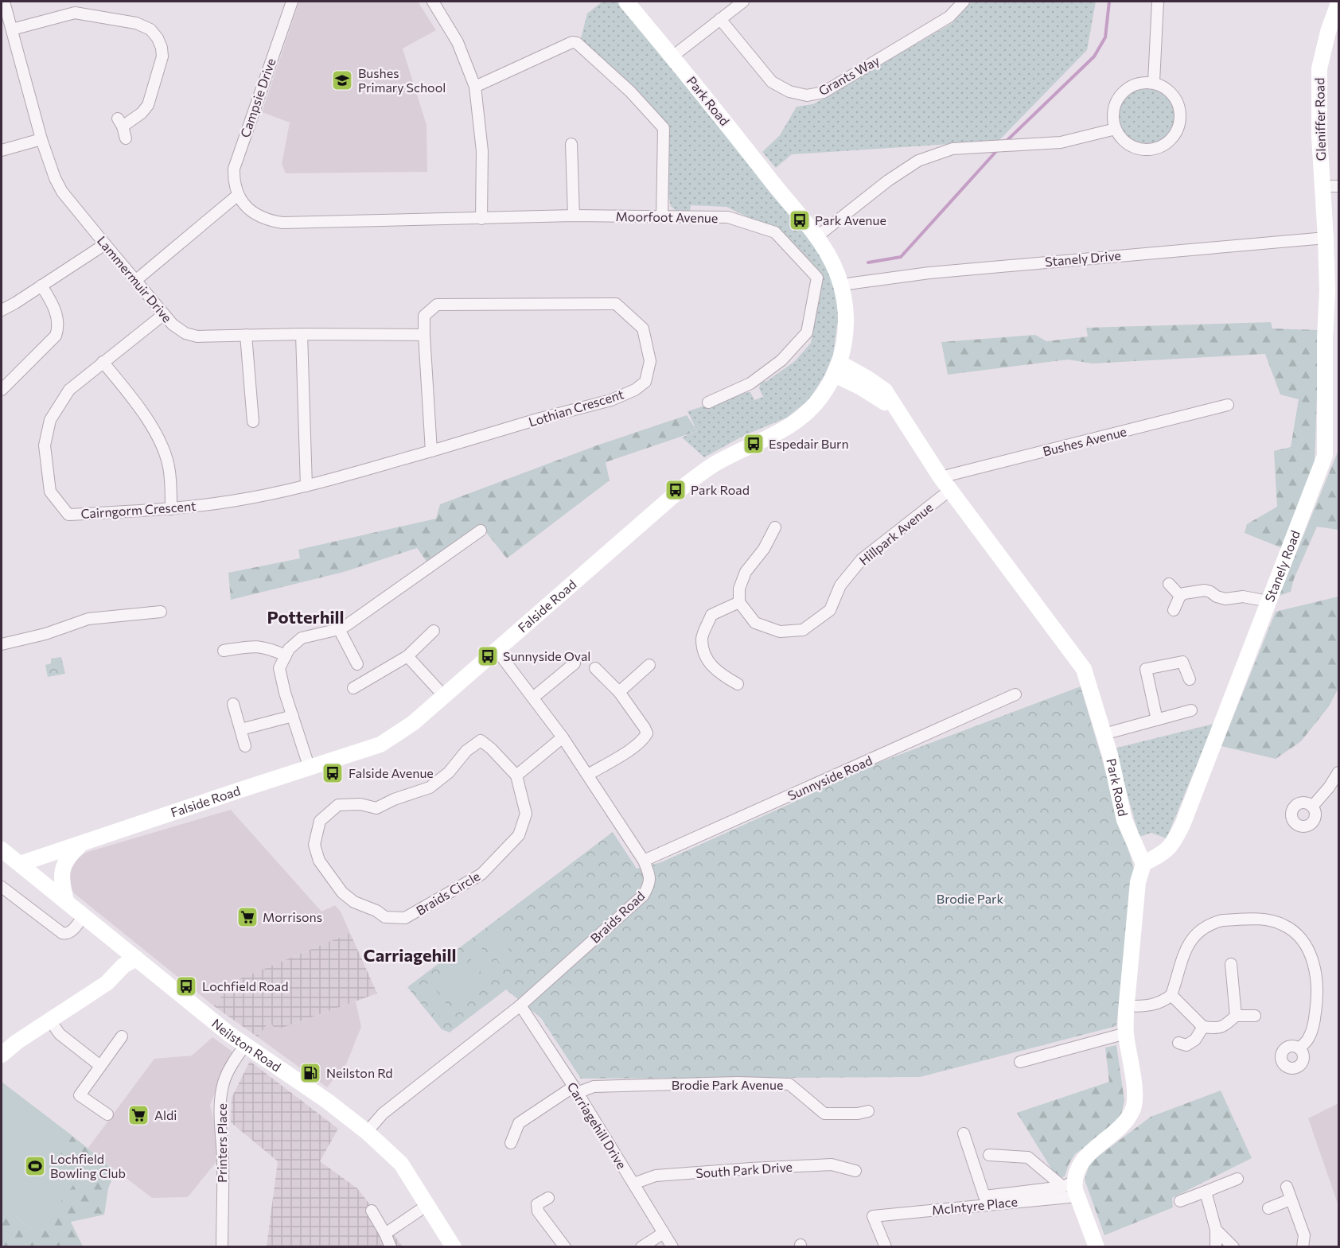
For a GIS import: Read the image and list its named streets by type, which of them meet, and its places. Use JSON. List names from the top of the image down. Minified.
{"streets":{"street":["Grants Way","Campsie Drive","Park Road","Gleniffer Road","Moorfoot Avenue","Stanely Drive","Lammermuir Drive","Lothian Crescent","Bushes Avenue","Cairngorm Crescent","Hillpark Avenue","Stanely Road","Falside Road","Sunnyside Road","Braids Circle","Braids Road","Neilston Road","Brodie Park Avenue","Carriagehill Drive","Printers Place","South Park Drive","McIntyre Place"]},"crossings":[["Campsie Drive","Moorfoot Avenue"],["Park Road","Stanely Drive"],["Park Road","Bushes Avenue"],["Park Road","Hillpark Avenue"],["Park Road","Stanely Road"],["Park Road","Falside Road"],["Gleniffer Road","Stanely Drive"],["Gleniffer Road","Stanely Road"],["Stanely Drive","Stanely Road"],["Lammermuir Drive","Lothian Crescent"],["Lammermuir Drive","Cairngorm Crescent"],["Lothian Crescent","Cairngorm Crescent"],["Bushes Avenue","Hillpark Avenue"],["Falside Road","Braids Road"],["Falside Road","Neilston Road"],["Sunnyside Road","Braids Road"],["Braids Road","Neilston Road"],["Braids Road","Carriagehill Drive"],["Neilston Road","Printers Place"],["Brodie Park Avenue","Carriagehill Drive"],["Carriagehill Drive","South Park Drive"]],"districts":["Potterhill","Carriagehill"],"parks":["Brodie Park"],"places":{"school or university":["Bushes Primary School"],"bus stop":["Park Avenue","Espedair Burn","Park Road","Sunnyside Oval","Falside Avenue","Lochfield Road"],"supermarket":["Morrisons","Aldi"],"fuel station":["Neilston Rd"],"sports":["Lochfield Bowling Club"]}}
